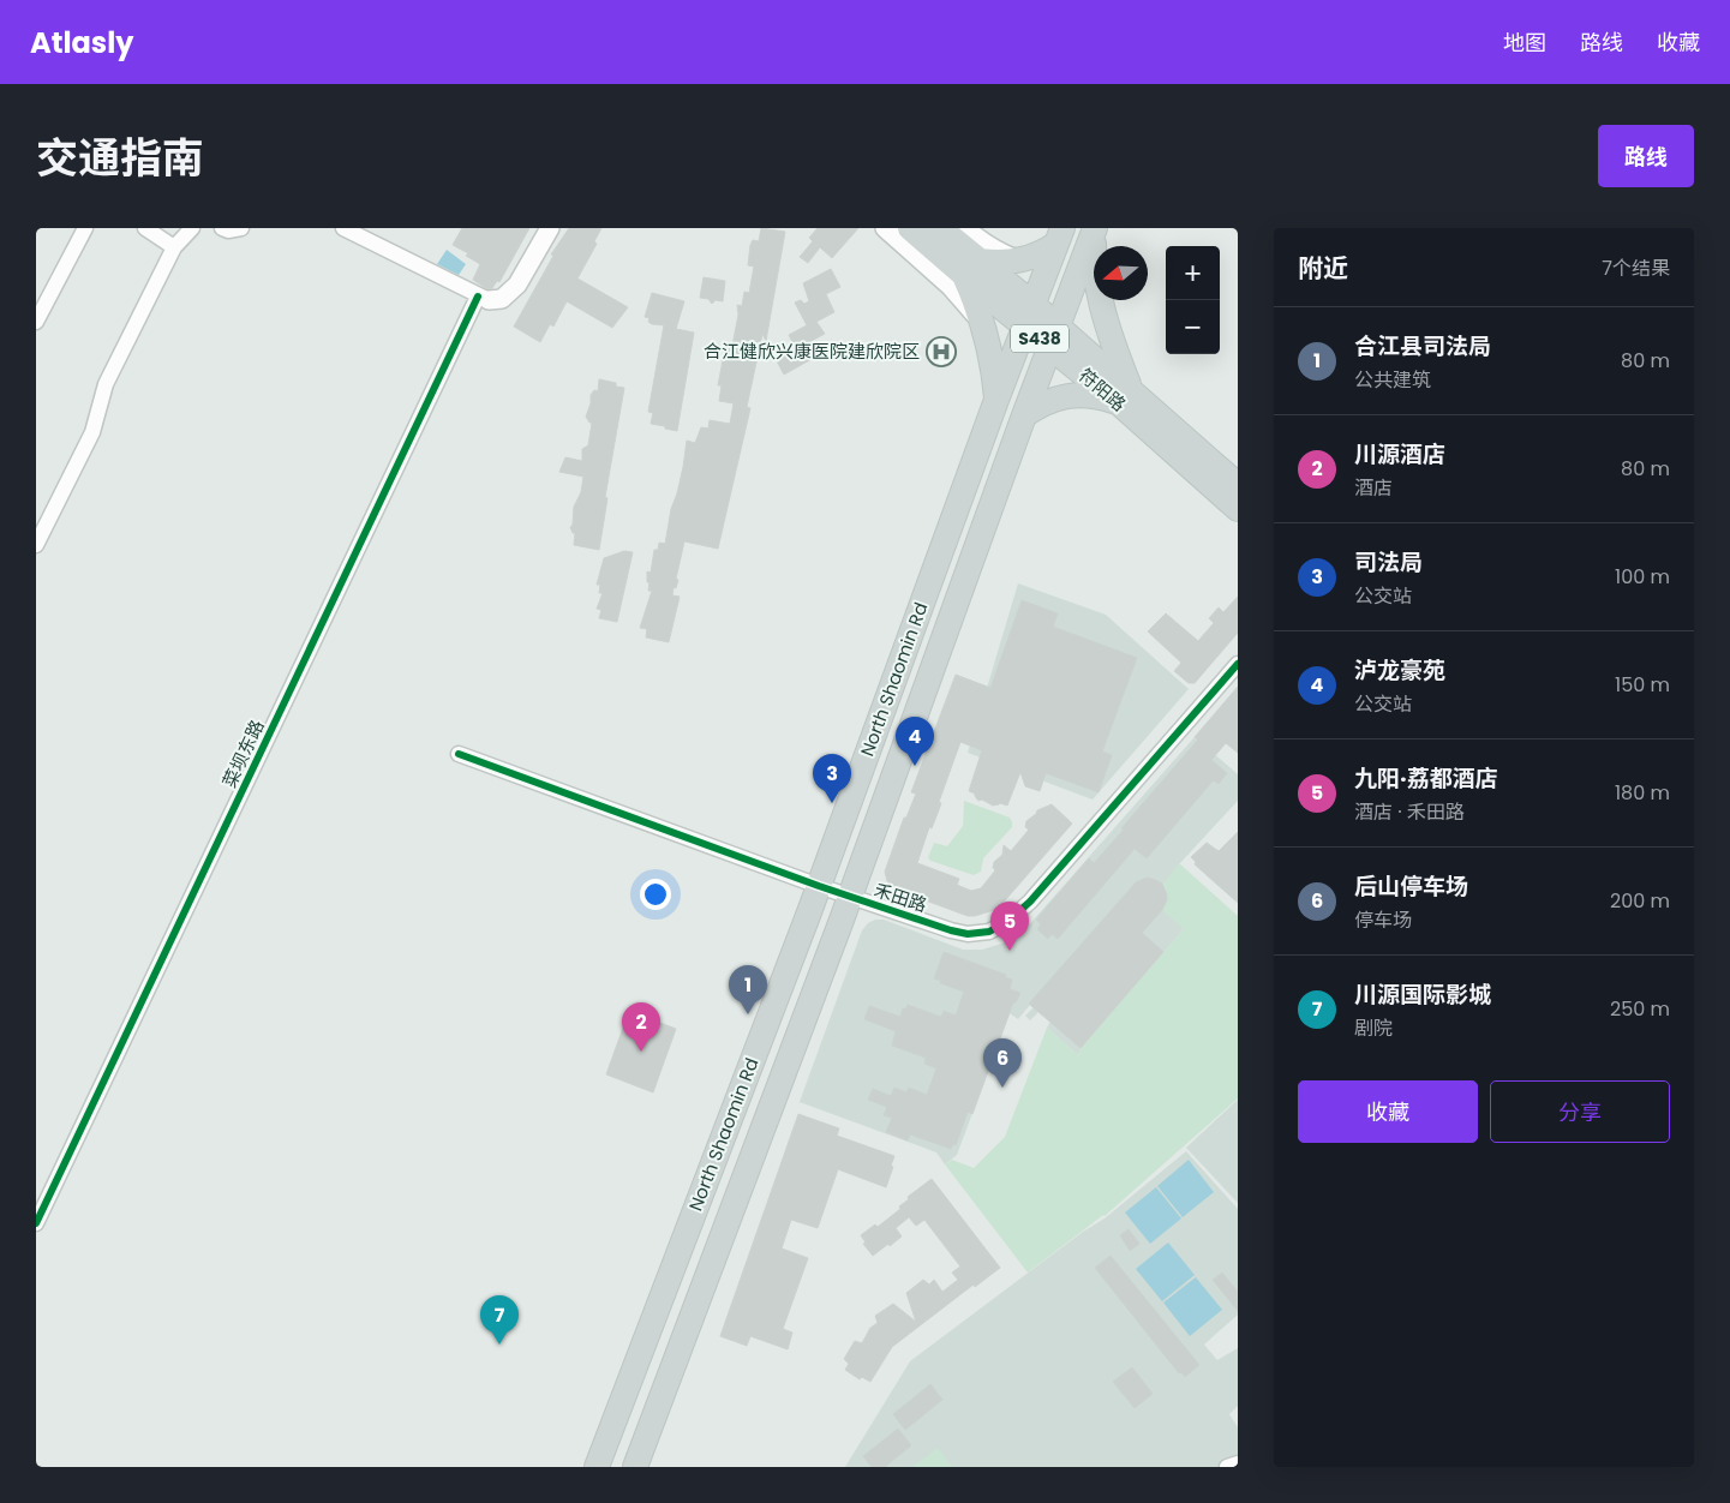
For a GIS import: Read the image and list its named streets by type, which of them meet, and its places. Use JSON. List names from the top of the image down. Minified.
{"streets":{"main road":["S438","符阳路","North Shaomin Rd"],"street":["菜坝东路","禾田路"]},"crossings":[["符阳路","North Shaomin Rd"],["North Shaomin Rd","禾田路"]],"places":{"hospital":["合江健欣兴康医院建欣院区"]},"north":"left","page":{"header":"Atlasly","nav":["地图","路线","收藏"],"title":"交通指南","buttons":["路线",["收藏","分享"]],"heading":["附近","7个结果"],"map_buttons":["+","−"],"list":[{"mark":"1","name":"合江县司法局","note":"公共建筑","value":"80 m"},{"mark":"2","name":"川源酒店","note":"酒店","value":"80 m"},{"mark":"3","name":"司法局","note":"公交站","value":"100 m"},{"mark":"4","name":"泸龙豪苑","note":"公交站","value":"150 m"},{"mark":"5","name":"九阳·荔都酒店","note":"酒店 · 禾田路","value":"180 m"},{"mark":"6","name":"后山停车场","note":"停车场","value":"200 m"},{"mark":"7","name":"川源国际影城","note":"剧院","value":"250 m"}],"pins":["4","3","5","1","2","6","7"]}}
